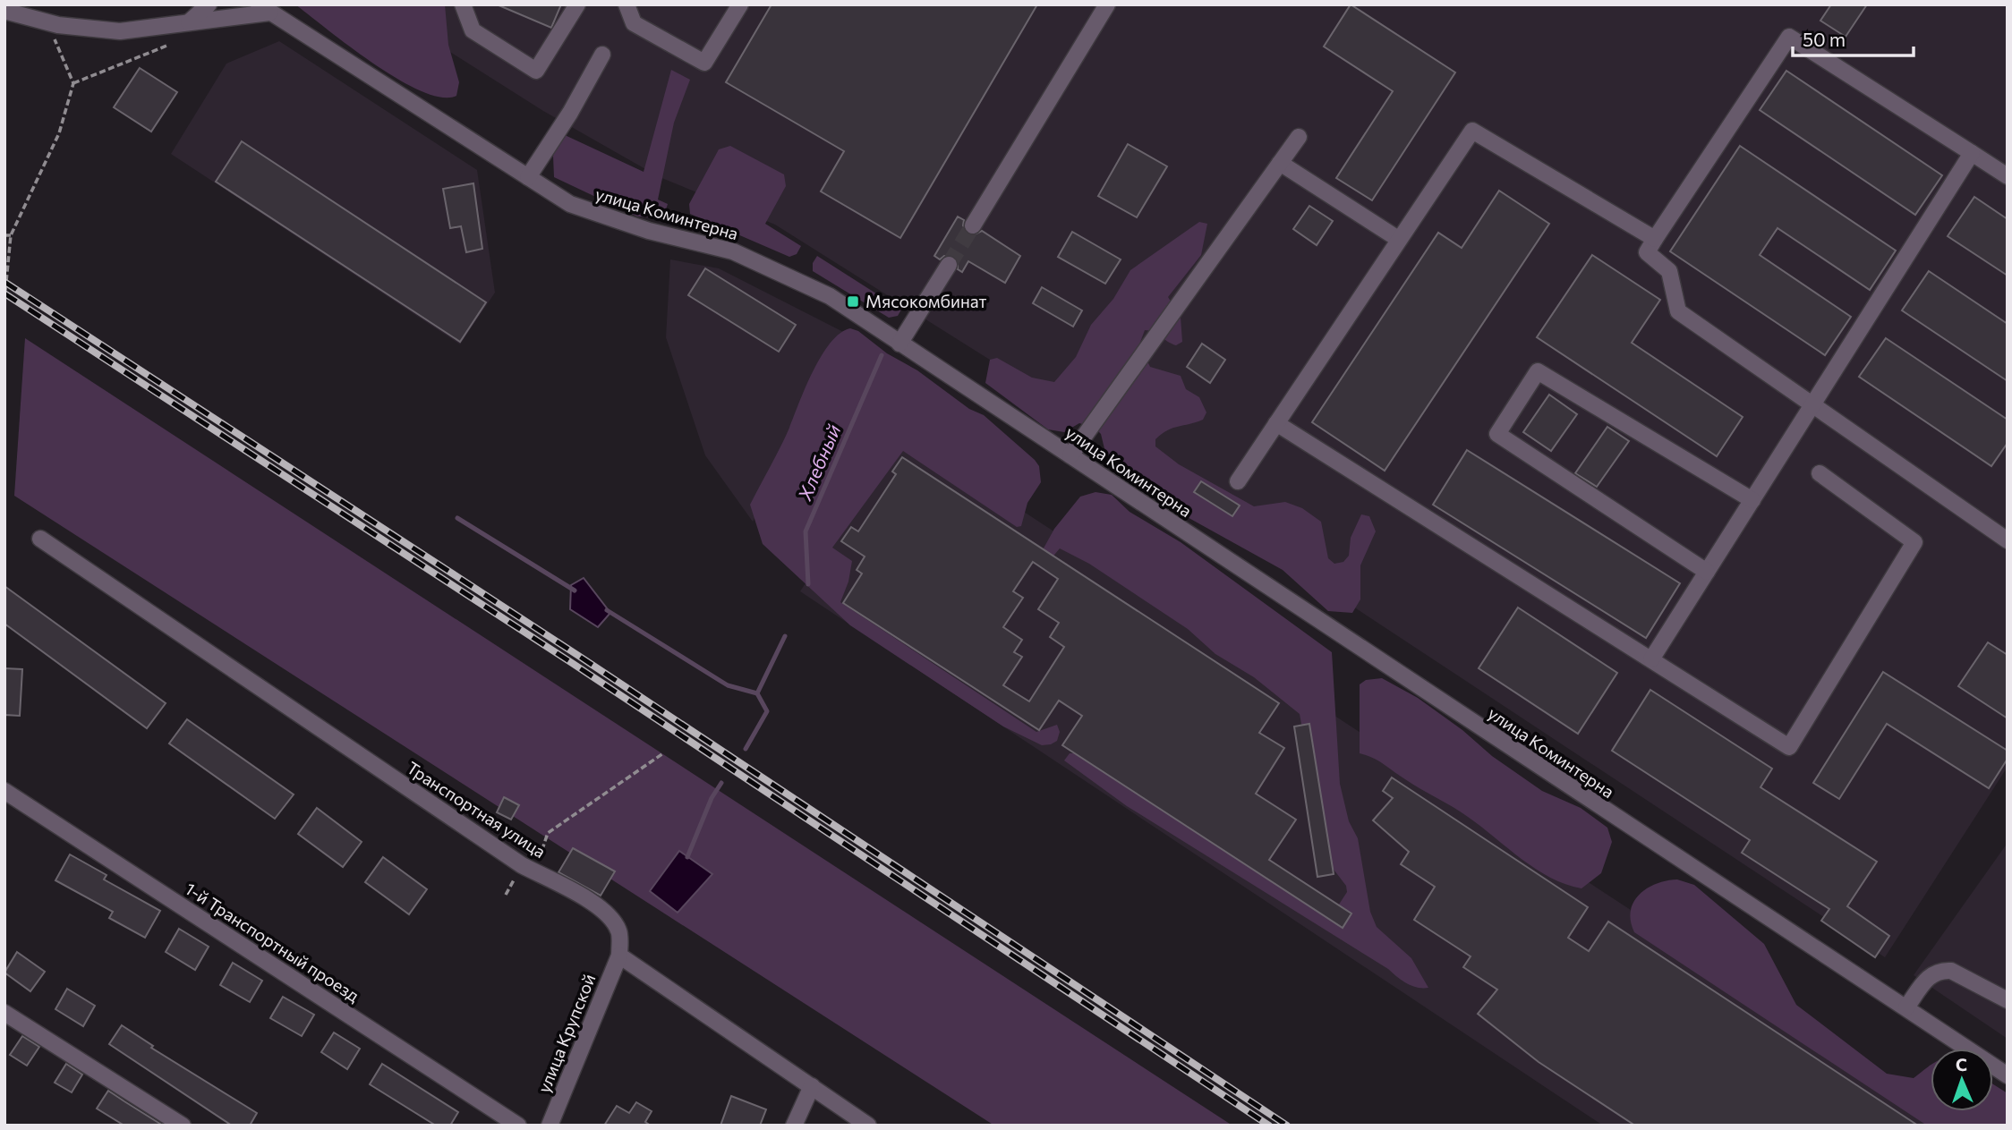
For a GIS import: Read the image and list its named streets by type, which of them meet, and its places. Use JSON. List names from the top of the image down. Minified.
{"streets":{"street":["улица Коминтерна","Транспортная улица","1-й Транспортный проезд","улица Крупской"]},"crossings":[["Транспортная улица","улица Крупской"]],"water":["Хлебный"],"places":{"transit":["Мясокомбинат"]},"scale_bar":"50 m","north":"top"}
